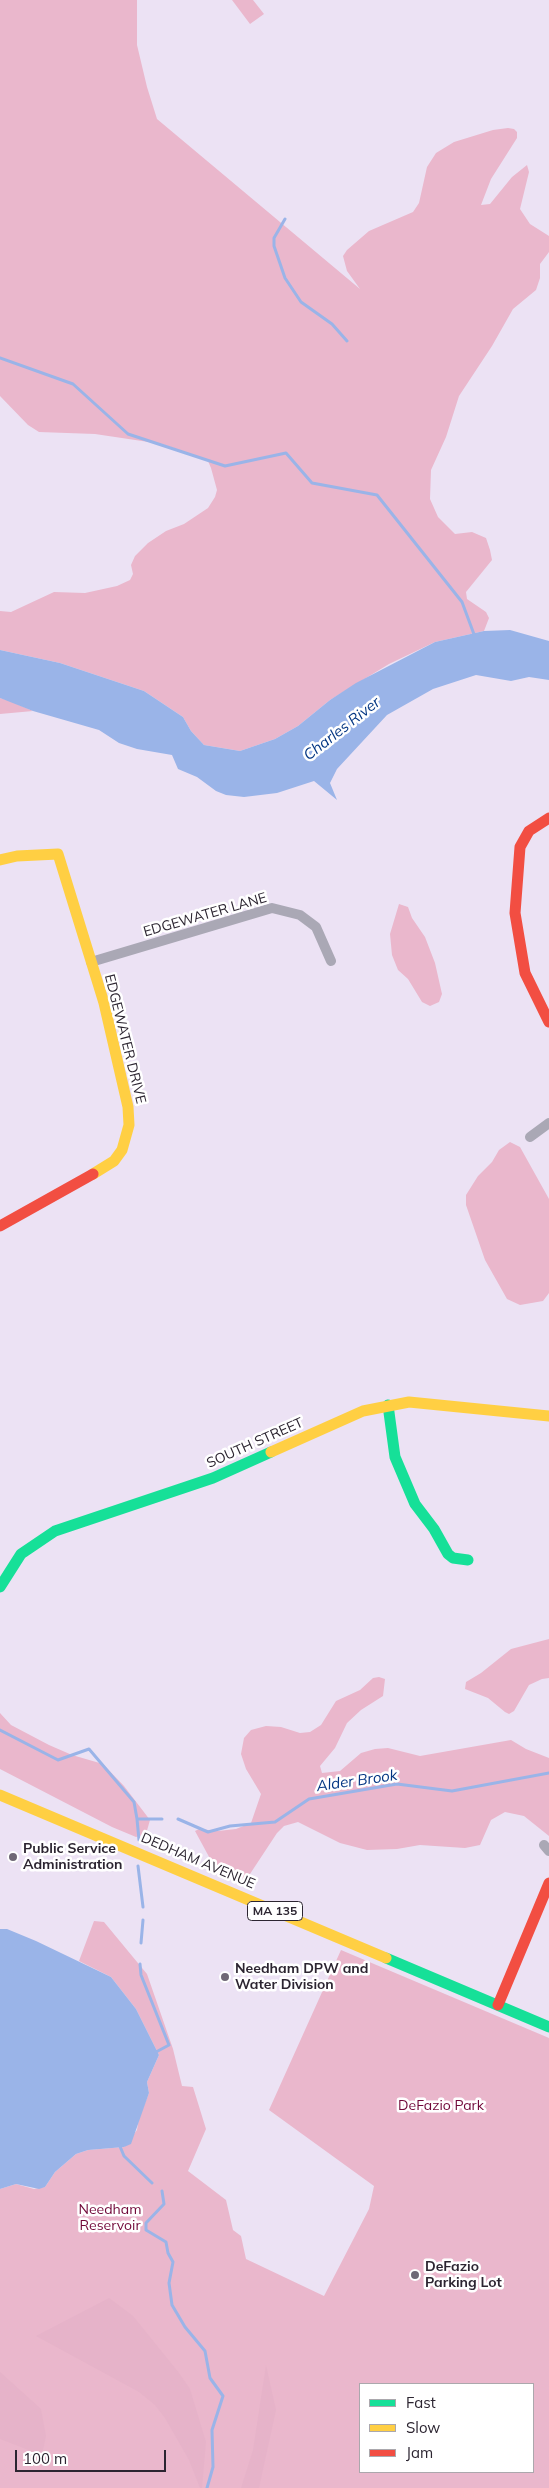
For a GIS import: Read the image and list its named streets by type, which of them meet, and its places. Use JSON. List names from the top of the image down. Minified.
{"streets":{"street":["EDGEWATER LANE","EDGEWATER DRIVE","SOUTH STREET","DEDHAM AVENUE","MA 135"]},"crossings":[["EDGEWATER LANE","EDGEWATER DRIVE"]],"water":["Charles River","Alder Brook"],"parks":["DeFazio Park","Needham Reservoir"],"places":["Public Service Administration","Needham DPW and Water Division","DeFazio Parking Lot"],"legend":["Fast","Slow","Jam"],"scale_bar":"100 m"}
